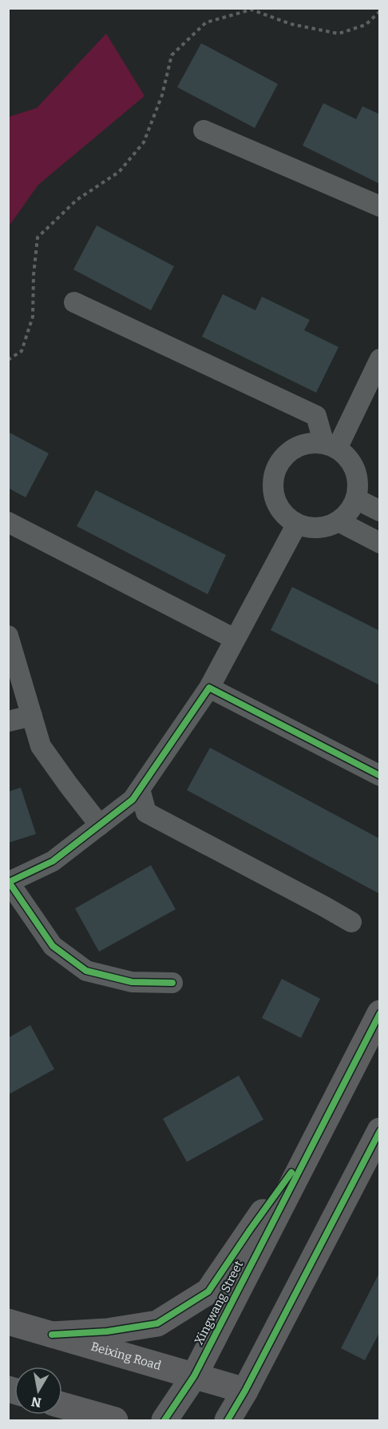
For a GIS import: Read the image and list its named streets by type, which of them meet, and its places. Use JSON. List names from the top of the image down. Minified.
{"streets":{"main road":["Xingwang Street","Beixing Road"]},"crossings":[["Xingwang Street","Beixing Road"]],"north":"bottom"}
